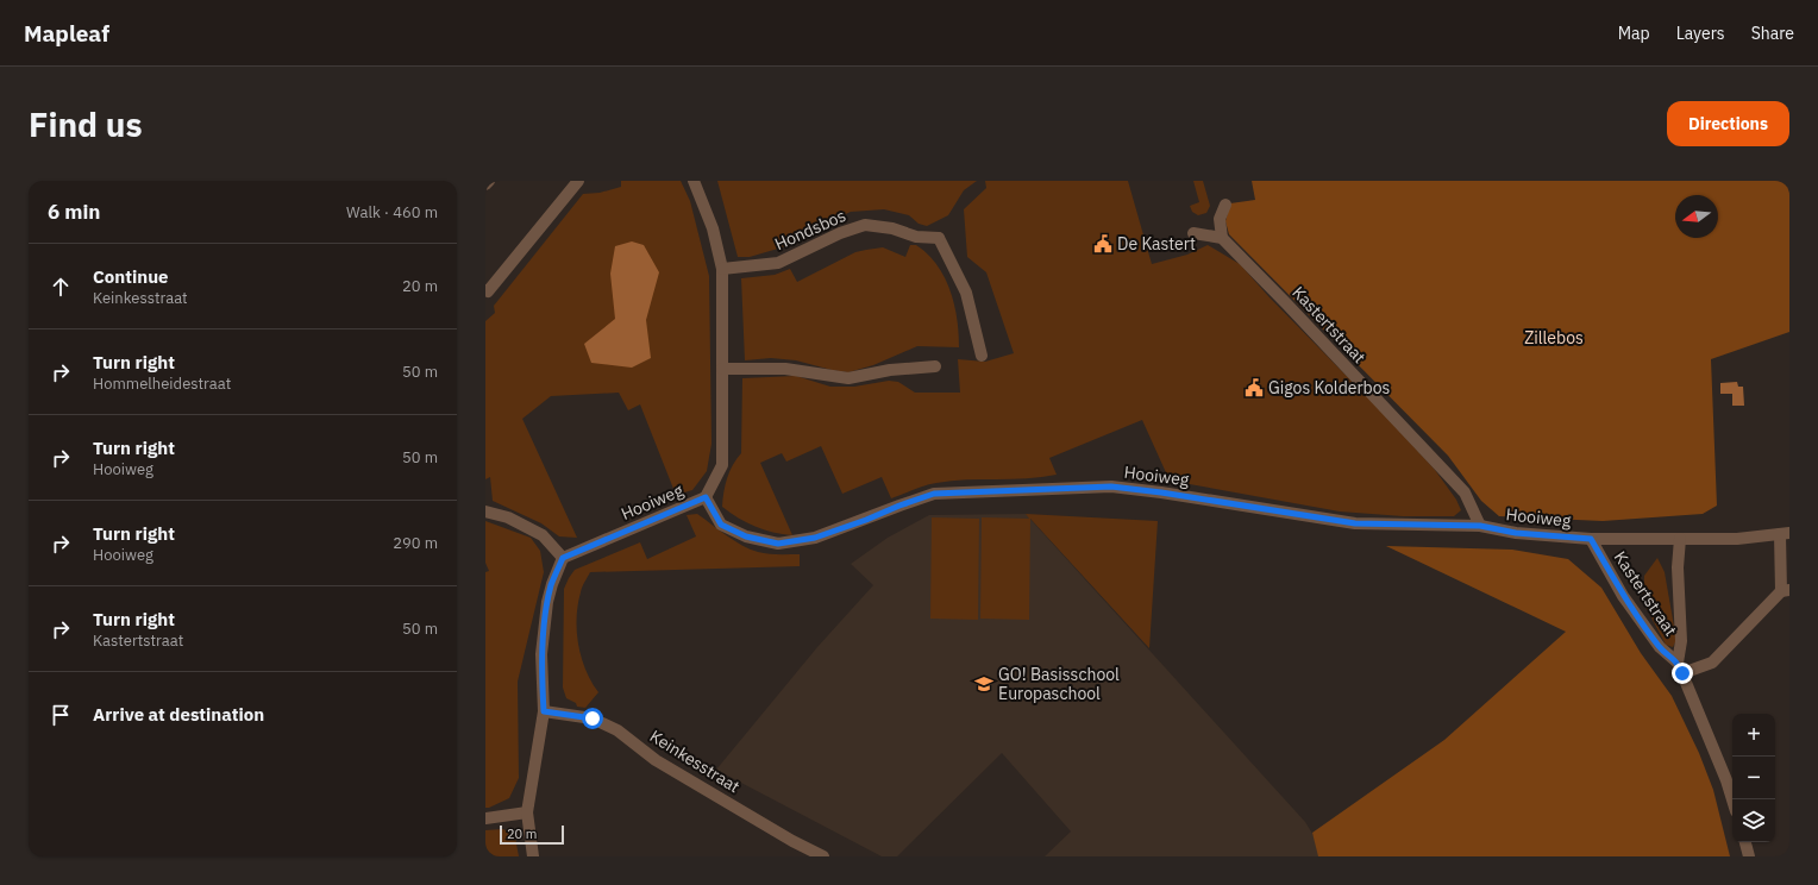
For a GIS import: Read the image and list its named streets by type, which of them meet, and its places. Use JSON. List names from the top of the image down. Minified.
{"streets":{"street":["Hondsbos","Kastertstraat","Hooiweg","Keinkesstraat"]},"crossings":[["Kastertstraat","Hooiweg"]],"parks":["Zillebos"],"places":{"public building":["De Kastert","Gigos Kolderbos"],"school or university":["GO! Basisschool Europaschool"]},"scale_bar":"20 m","north":"left","page":{"header":"Mapleaf","nav":["Map","Layers","Share"],"buttons":"Directions","title":"Find us","heading":["6 min","Walk · 460 m"],"list":[["Continue","Keinkesstraat","20 m"],["Turn right","Hommelheidestraat","50 m"],["Turn right","Hooiweg","50 m"],["Turn right","Hooiweg","290 m"],["Turn right","Kastertstraat","50 m"],"Arrive at destination"],"map_buttons":["+","−"],"scale":"20 m"}}
